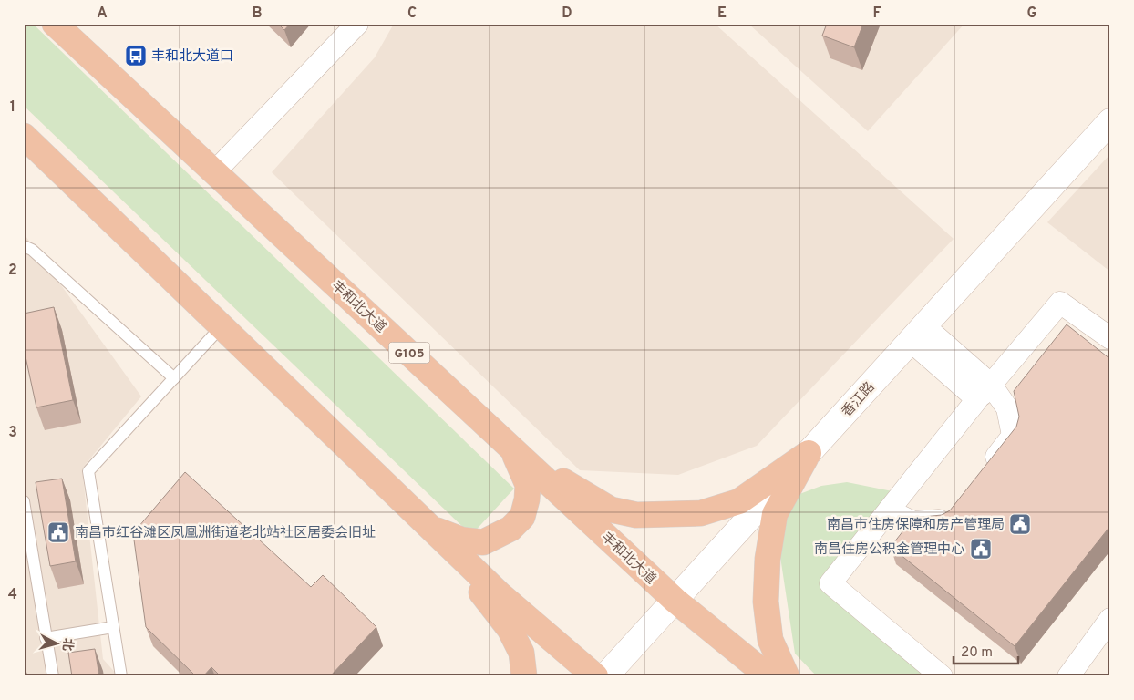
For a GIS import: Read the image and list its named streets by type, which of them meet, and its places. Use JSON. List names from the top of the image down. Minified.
{"streets":{"highway":["丰和北大道","G105"],"main road":["香江路"]},"crossings":[["丰和北大道","香江路"]],"places":{"bus stop":["丰和北大道口"],"public building":["南昌市住房保障和房产管理局","南昌市红谷滩区凤凰洲街道老北站社区居委会旧址","南昌住房公积金管理中心"]},"scale_bar":"20 m","north":"right","grid":{"columns":["A","B","C","D","E","F","G"],"rows":["1","2","3","4"]}}
